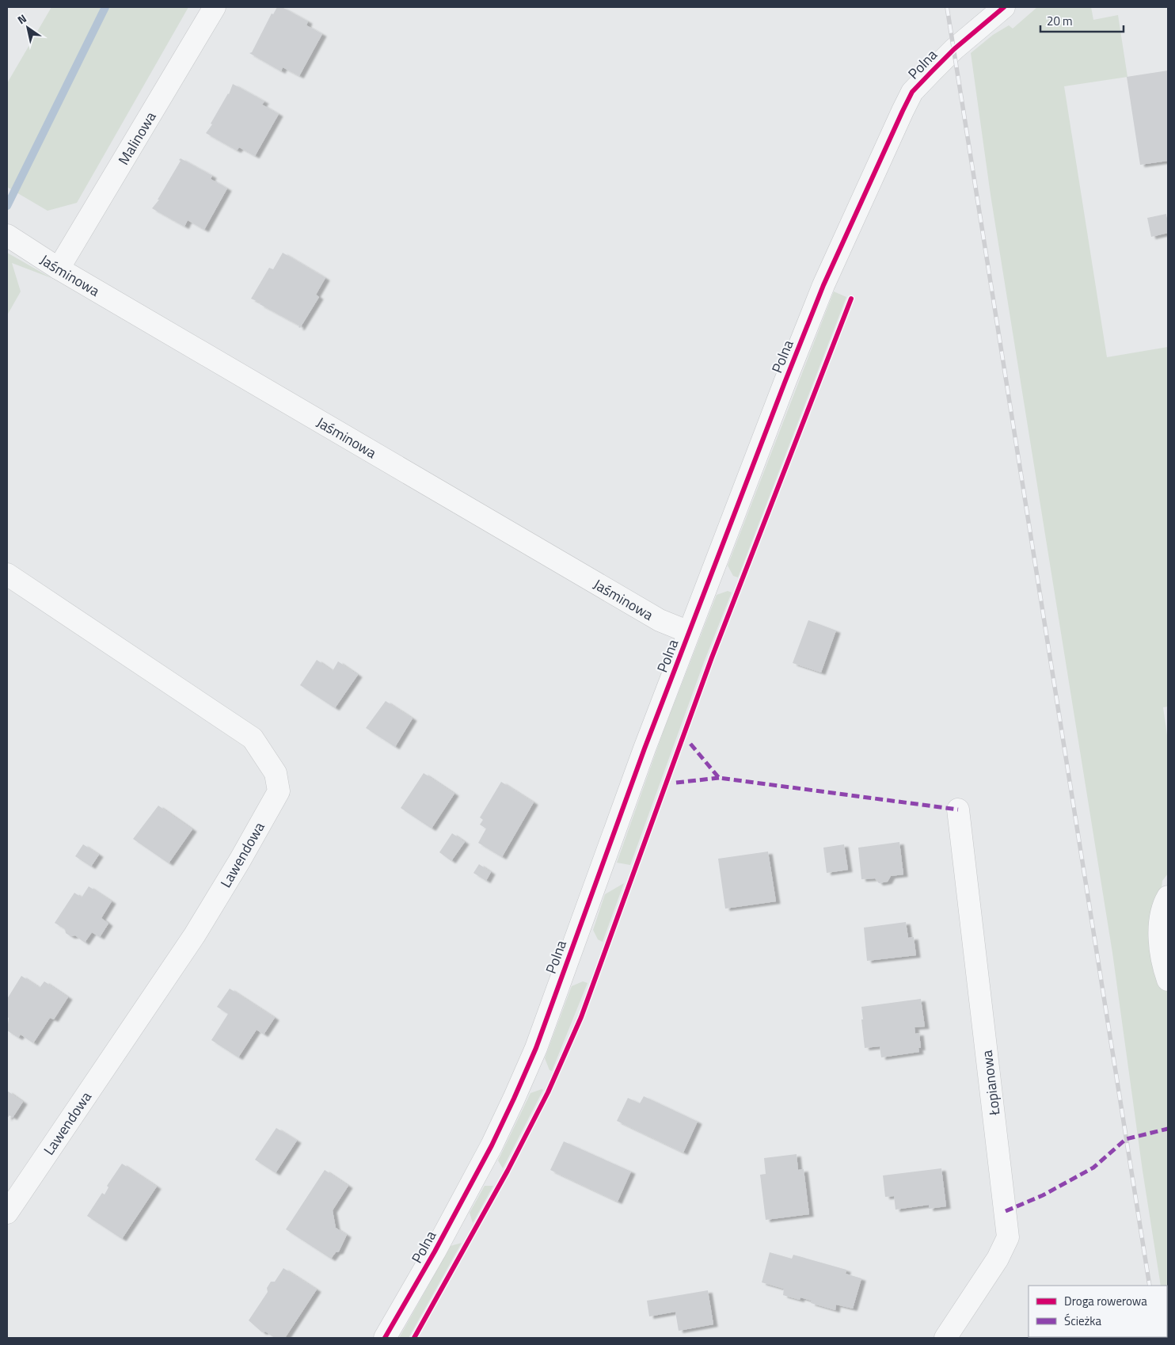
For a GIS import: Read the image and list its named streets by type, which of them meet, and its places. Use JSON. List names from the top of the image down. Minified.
{"streets":{"street":["Polna","Malinowa","Jaśminowa","Lawendowa","Łopianowa"]},"crossings":[["Polna","Jaśminowa"],["Malinowa","Jaśminowa"]],"legend":["Droga rowerowa","Ścieżka"],"scale_bar":"20 m","north":"top left"}
